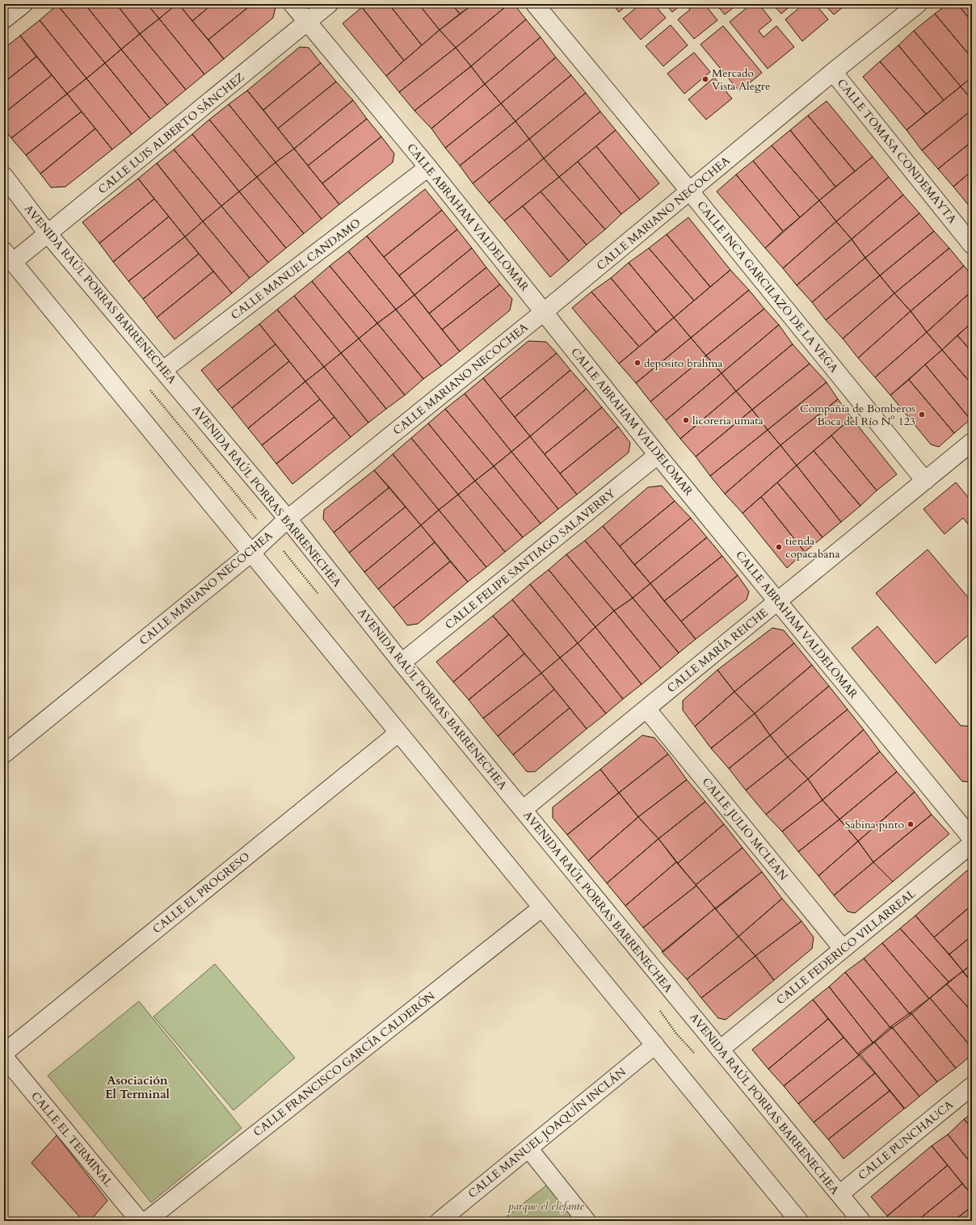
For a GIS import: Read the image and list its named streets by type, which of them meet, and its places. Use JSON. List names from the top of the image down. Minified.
{"streets":{"street":["CALLE LUIS ALBERTO SÁNCHEZ","CALLE TOMASA CONDEMAYTA","CALLE MARIANO NECOCHEA","CALLE ABRAHAM VALDELOMAR","CALLE MANUEL CANDAMO","CALLE INCA GARCILAZO DE LA VEGA","AVENIDA RAÚL PORRAS BARRENECHEA","CALLE FELIPE SANTIAGO SALAVERRY","CALLE MARÍA REICHE","CALLE JULIO MCLEAN","CALLE EL PROGRESO","CALLE FEDERICO VILLARREAL","CALLE FRANCISCO GARCÍA CALDERÓN","CALLE MANUEL JOAQUÍN INCLÁN","CALLE EL TERMINAL","CALLE PUNCHAUCA"]},"crossings":[["CALLE LUIS ALBERTO SÁNCHEZ","CALLE ABRAHAM VALDELOMAR"],["CALLE LUIS ALBERTO SÁNCHEZ","AVENIDA RAÚL PORRAS BARRENECHEA"],["CALLE TOMASA CONDEMAYTA","CALLE MARIANO NECOCHEA"],["CALLE MARIANO NECOCHEA","CALLE ABRAHAM VALDELOMAR"],["CALLE MARIANO NECOCHEA","CALLE INCA GARCILAZO DE LA VEGA"],["CALLE MARIANO NECOCHEA","AVENIDA RAÚL PORRAS BARRENECHEA"],["CALLE ABRAHAM VALDELOMAR","CALLE MANUEL CANDAMO"],["CALLE ABRAHAM VALDELOMAR","CALLE FELIPE SANTIAGO SALAVERRY"],["CALLE ABRAHAM VALDELOMAR","CALLE MARÍA REICHE"],["CALLE MANUEL CANDAMO","AVENIDA RAÚL PORRAS BARRENECHEA"],["CALLE INCA GARCILAZO DE LA VEGA","CALLE MARÍA REICHE"],["AVENIDA RAÚL PORRAS BARRENECHEA","CALLE FELIPE SANTIAGO SALAVERRY"],["AVENIDA RAÚL PORRAS BARRENECHEA","CALLE MARÍA REICHE"],["AVENIDA RAÚL PORRAS BARRENECHEA","CALLE FEDERICO VILLARREAL"],["AVENIDA RAÚL PORRAS BARRENECHEA","CALLE PUNCHAUCA"],["CALLE MARÍA REICHE","CALLE JULIO MCLEAN"],["CALLE JULIO MCLEAN","CALLE FEDERICO VILLARREAL"]],"districts":["Asociación El Terminal"],"parks":["parque el elefante"],"places":["Mercado Vista Alegre","deposito brahma","Compañía de Bomberos Boca del Río Nº 123","licoreria umata","tienda copacabana","Sabina pinto"]}
